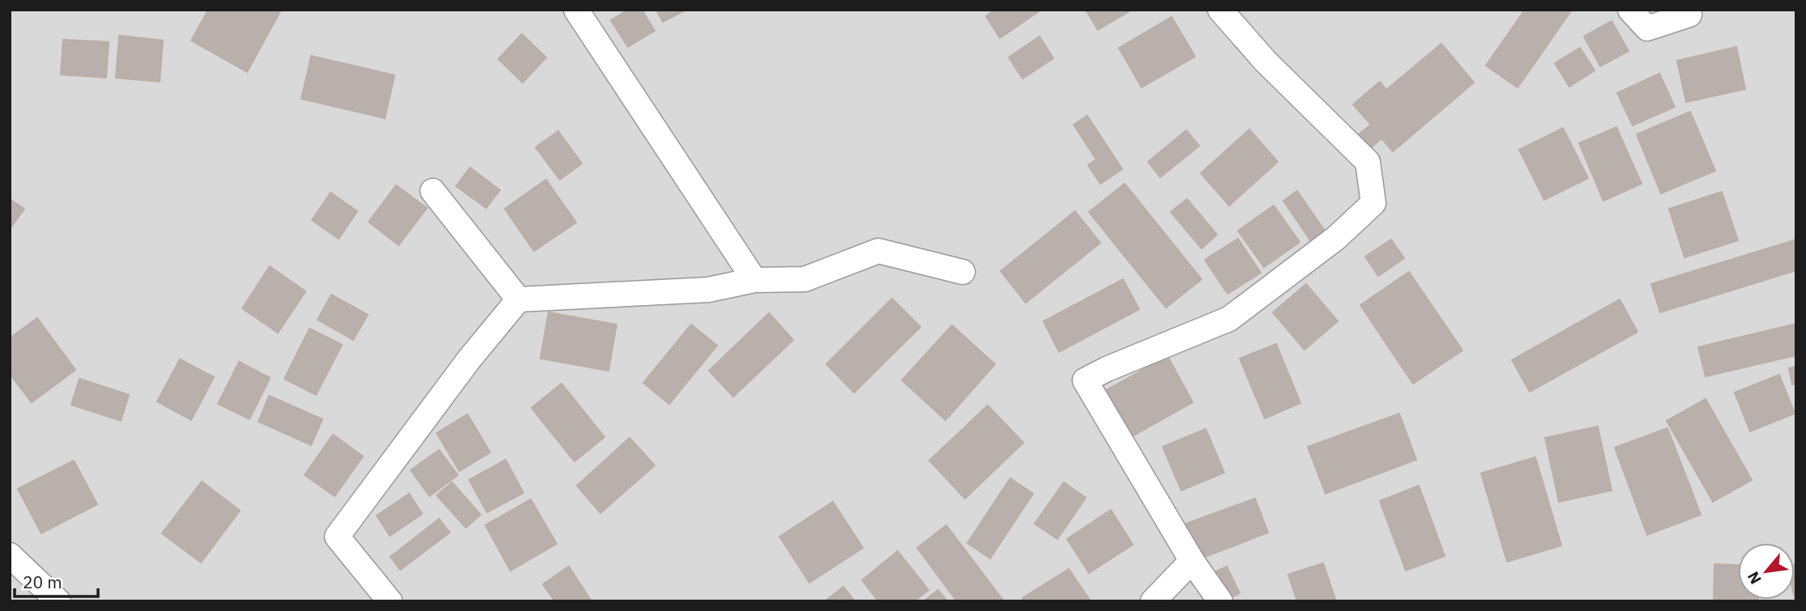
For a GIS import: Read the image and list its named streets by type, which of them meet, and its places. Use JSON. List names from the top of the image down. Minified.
{"scale_bar":"20 m","north":"bottom left"}
